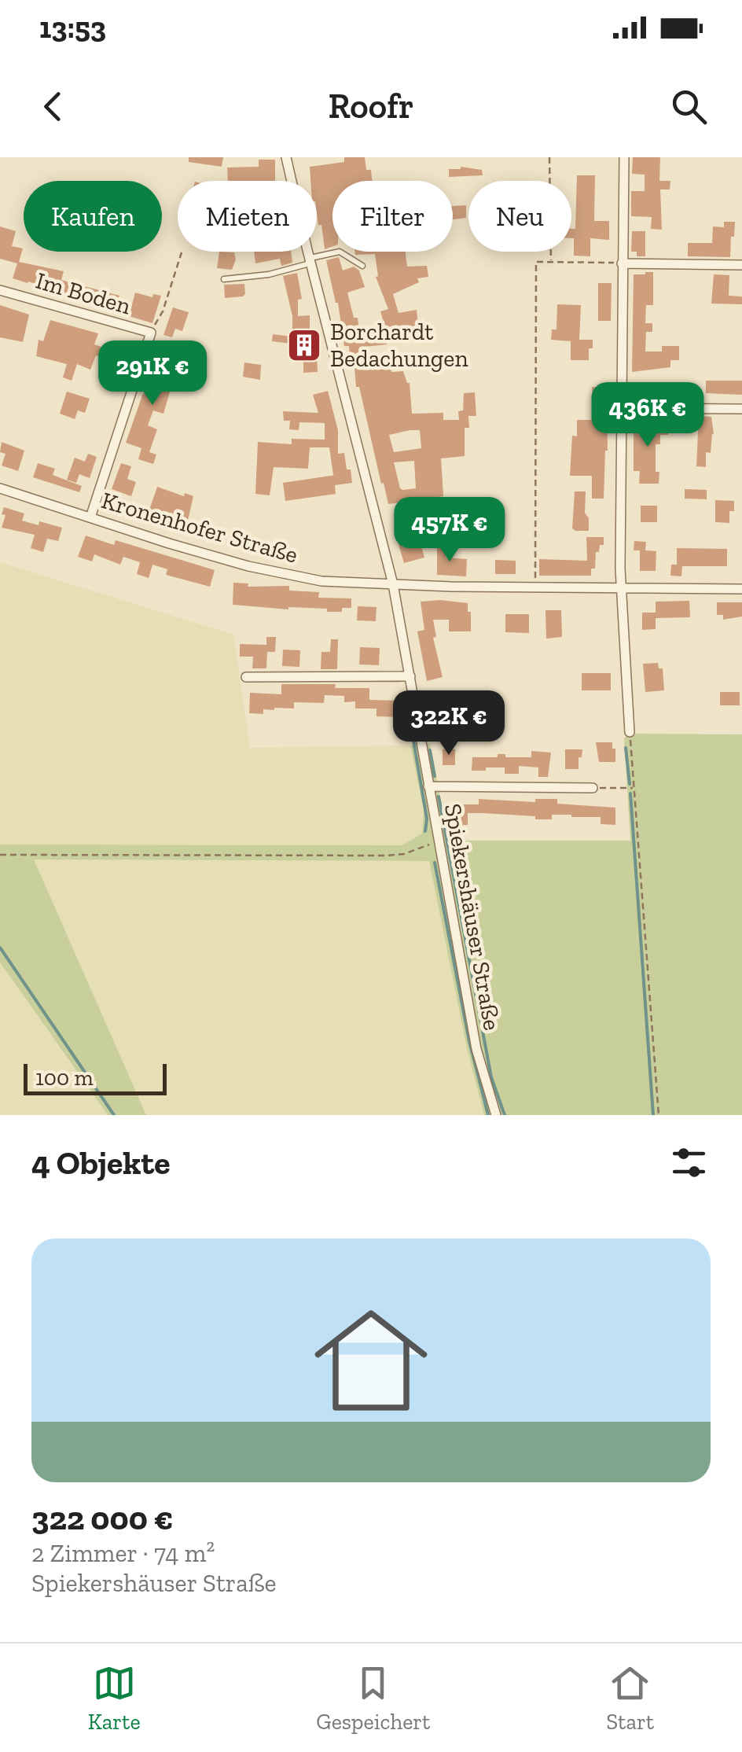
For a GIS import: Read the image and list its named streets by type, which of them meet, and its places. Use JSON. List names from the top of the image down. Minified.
{"streets":{"street":["Im Boden","Kronenhofer Straße","Spiekershäuser Straße"]},"crossings":[["Im Boden","Kronenhofer Straße"],["Kronenhofer Straße","Spiekershäuser Straße"]],"places":{"building":["Borchardt Bedachungen"]},"scale_bar":"100 m","page":{"status":"13:53","header":"Roofr","chip":["Kaufen","Mieten","Filter","Neu"],"price":["291K €","436K €","457K €","322K €"],"scale":"100 m","heading":"4 Objekte","list":[{"name":"322 000 €","note":"2 Zimmer · 74 m² · Spiekershäuser Straße"}],"tabs":["Karte","Gespeichert","Start"]}}
